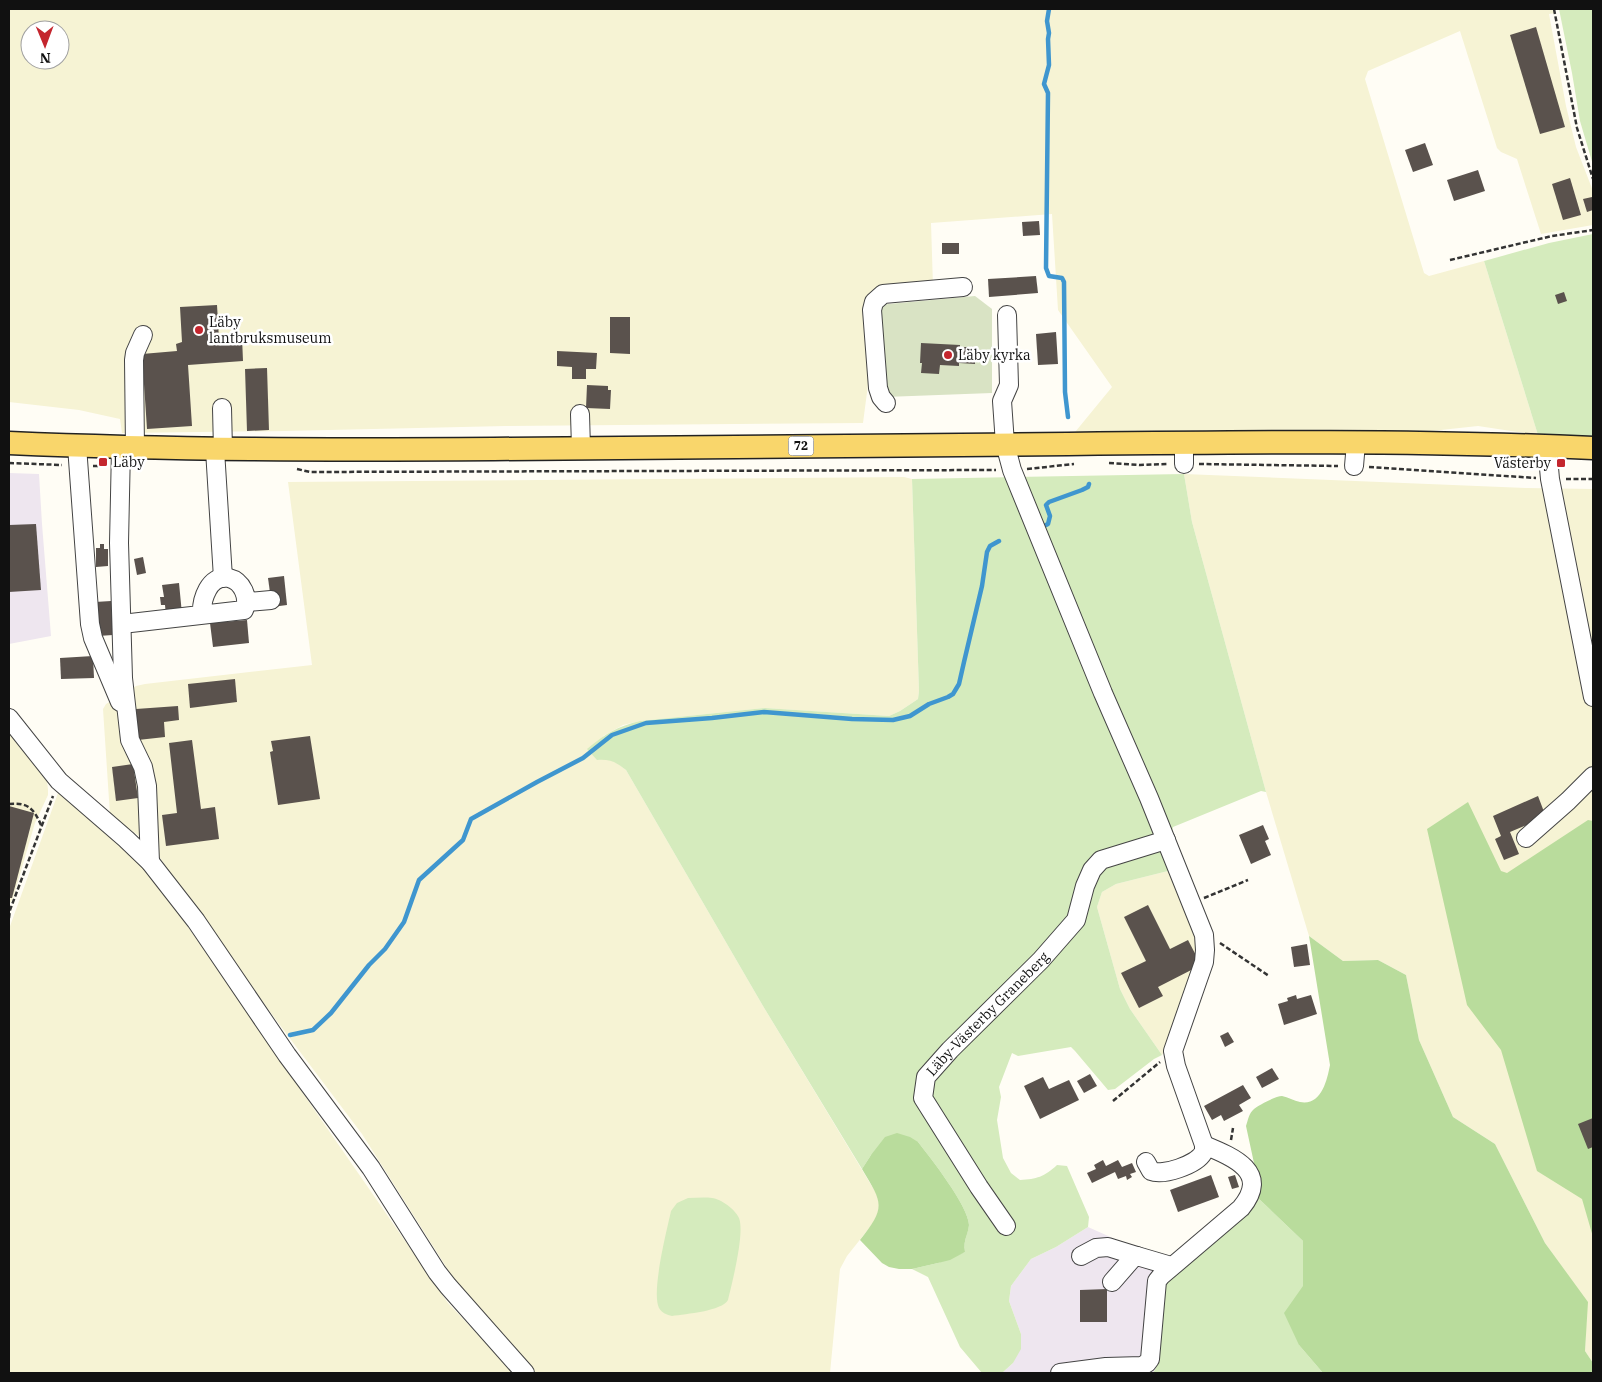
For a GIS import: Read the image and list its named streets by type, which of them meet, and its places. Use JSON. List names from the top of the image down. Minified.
{"streets":{"main road":["72"],"street":["Läby-Västerby Graneberg"]},"places":{"other":["Läby lantbruksmuseum","Läby kyrka"],"transit":["Läby","Västerby"]},"north":"bottom"}
